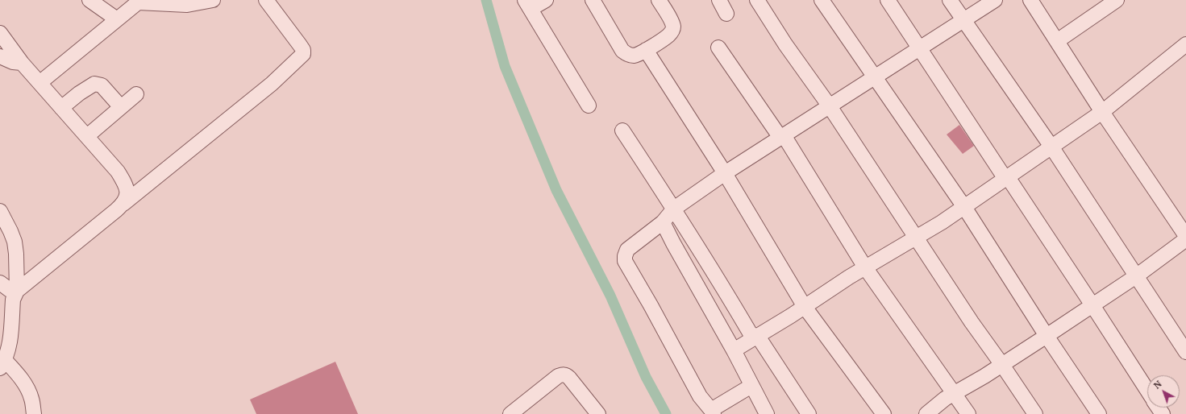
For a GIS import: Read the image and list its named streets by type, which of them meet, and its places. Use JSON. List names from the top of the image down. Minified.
{"north":"top left"}
